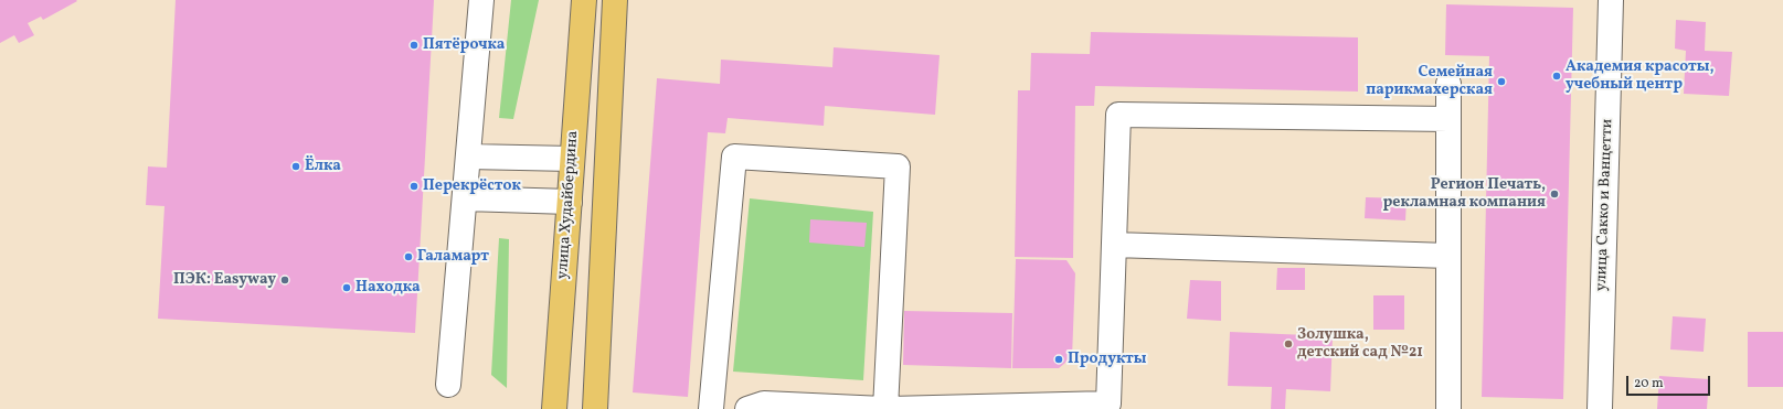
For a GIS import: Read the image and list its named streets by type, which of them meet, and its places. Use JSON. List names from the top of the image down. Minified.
{"streets":{"main road":["улица Худайбердина"],"street":["улица Сакко и Ванцетти"]},"places":["Пятёрочка","Академия красоты, учебный центр","Семейная парикмахерская","Ёлка","Перекрёсток","Регион Печать, рекламная компания","Галамарт","ПЭК: Easyway","Находка","Золушка, детский сад №21","Продукты"],"scale_bar":"20 m"}
